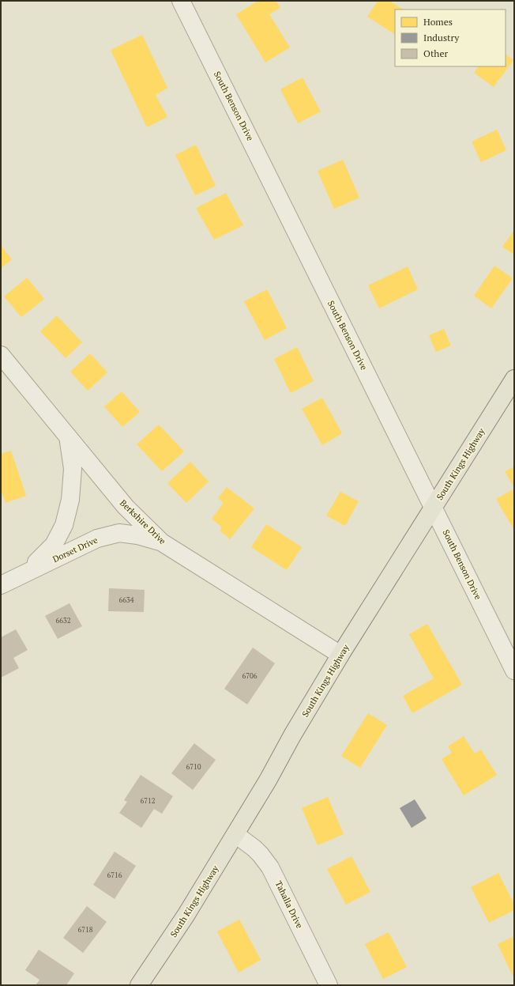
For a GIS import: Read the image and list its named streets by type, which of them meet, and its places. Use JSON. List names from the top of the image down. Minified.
{"streets":{"main road":["South Kings Highway"],"street":["South Benson Drive","Berkshire Drive","Dorset Drive","Tahalla Drive"]},"crossings":[["South Benson Drive","South Kings Highway"],["South Kings Highway","Berkshire Drive"],["South Kings Highway","Tahalla Drive"],["Berkshire Drive","Dorset Drive"]],"house_numbers":["6634","6632","6706","6710","6712","6716","6718"],"legend":["Homes","Industry","Other"]}
